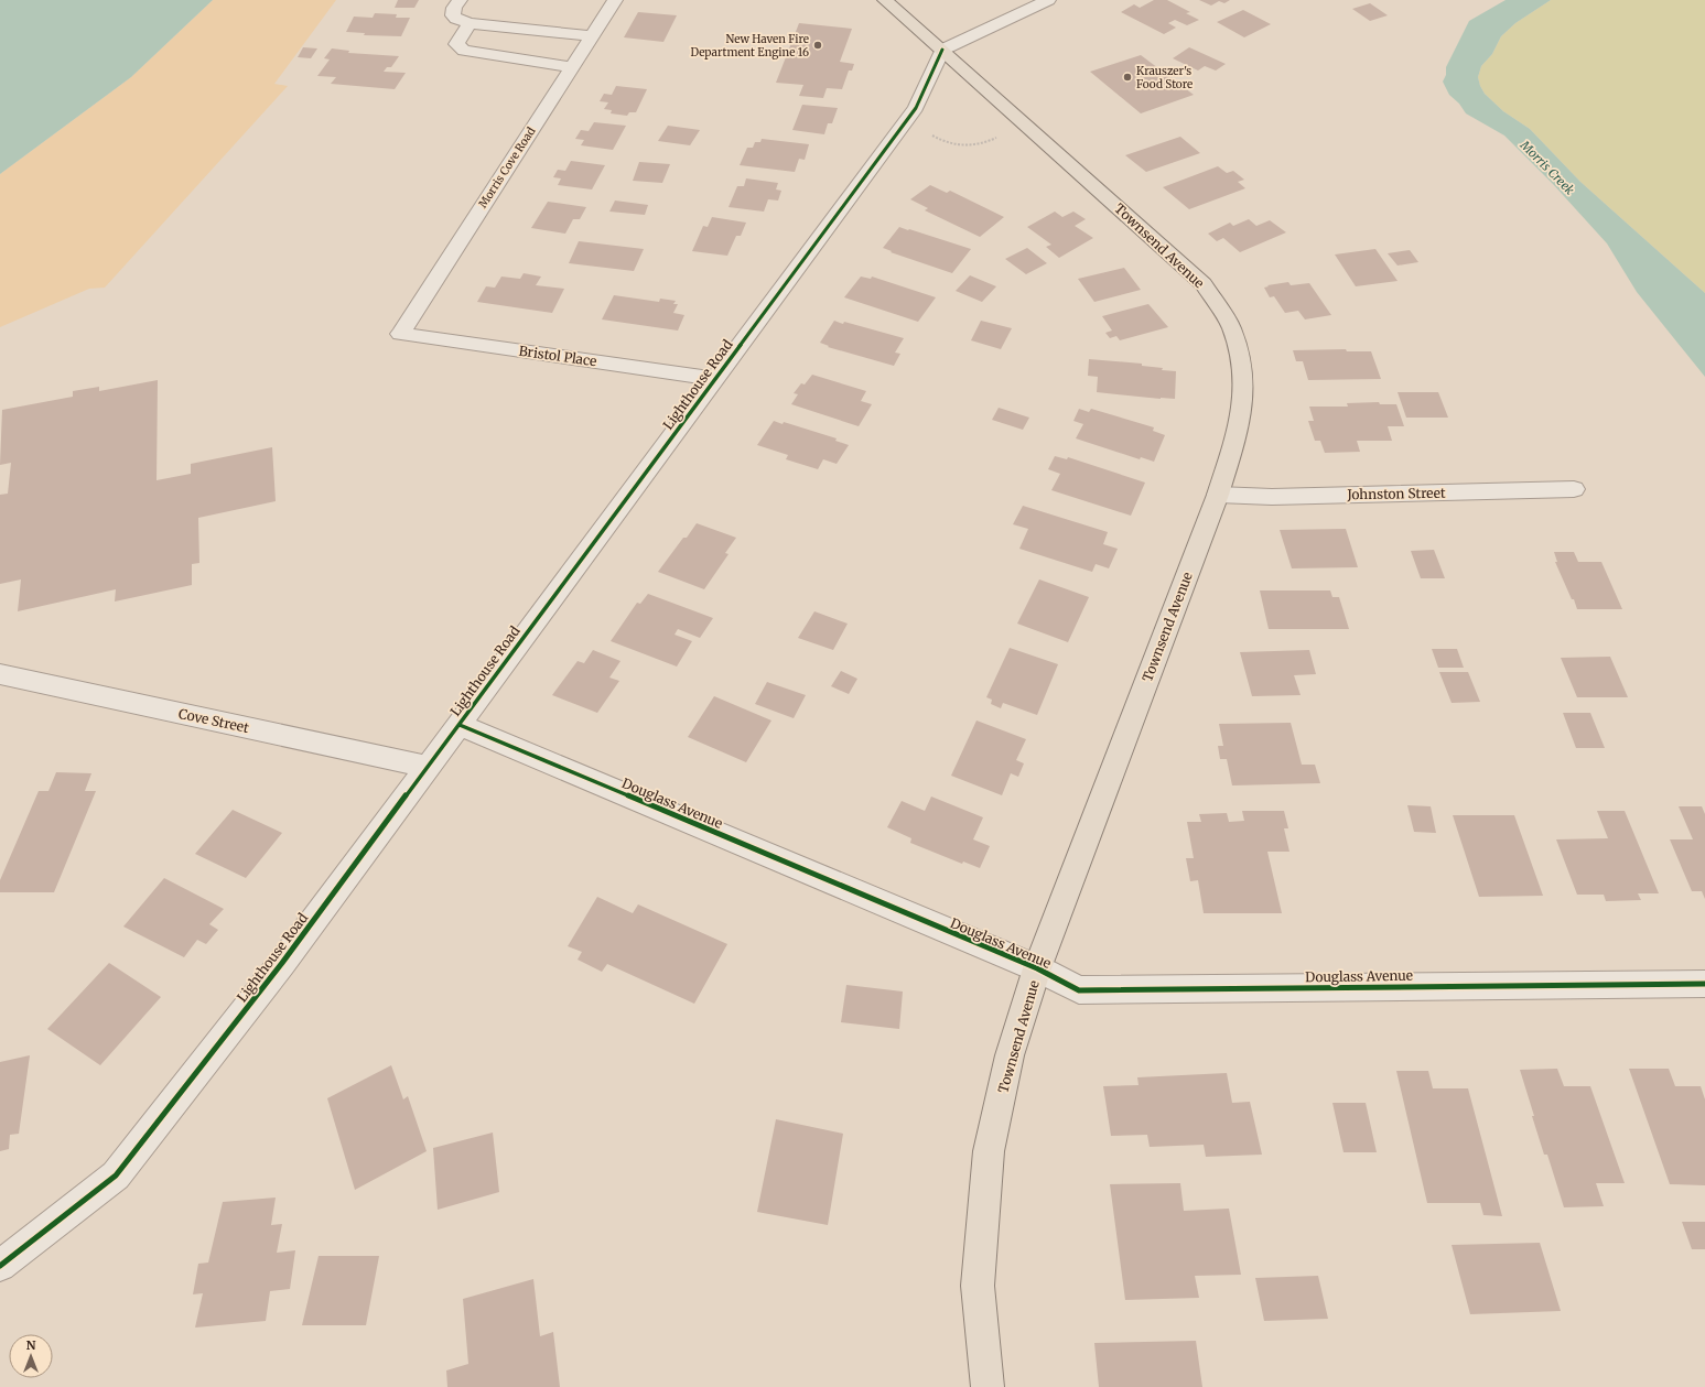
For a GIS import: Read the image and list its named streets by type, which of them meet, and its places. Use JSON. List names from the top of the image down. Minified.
{"streets":{"main road":["Townsend Avenue"],"street":["Morris Cove Road","Bristol Place","Lighthouse Road","Johnston Street","Cove Street","Douglass Avenue"]},"crossings":[["Morris Cove Road","Bristol Place"],["Townsend Avenue","Lighthouse Road"],["Townsend Avenue","Johnston Street"],["Townsend Avenue","Douglass Avenue"],["Bristol Place","Lighthouse Road"],["Lighthouse Road","Cove Street"],["Lighthouse Road","Douglass Avenue"]],"water":["Morris Creek"],"places":["New Haven Fire Department Engine 16","Krauszer's Food Store"],"north":"top"}
